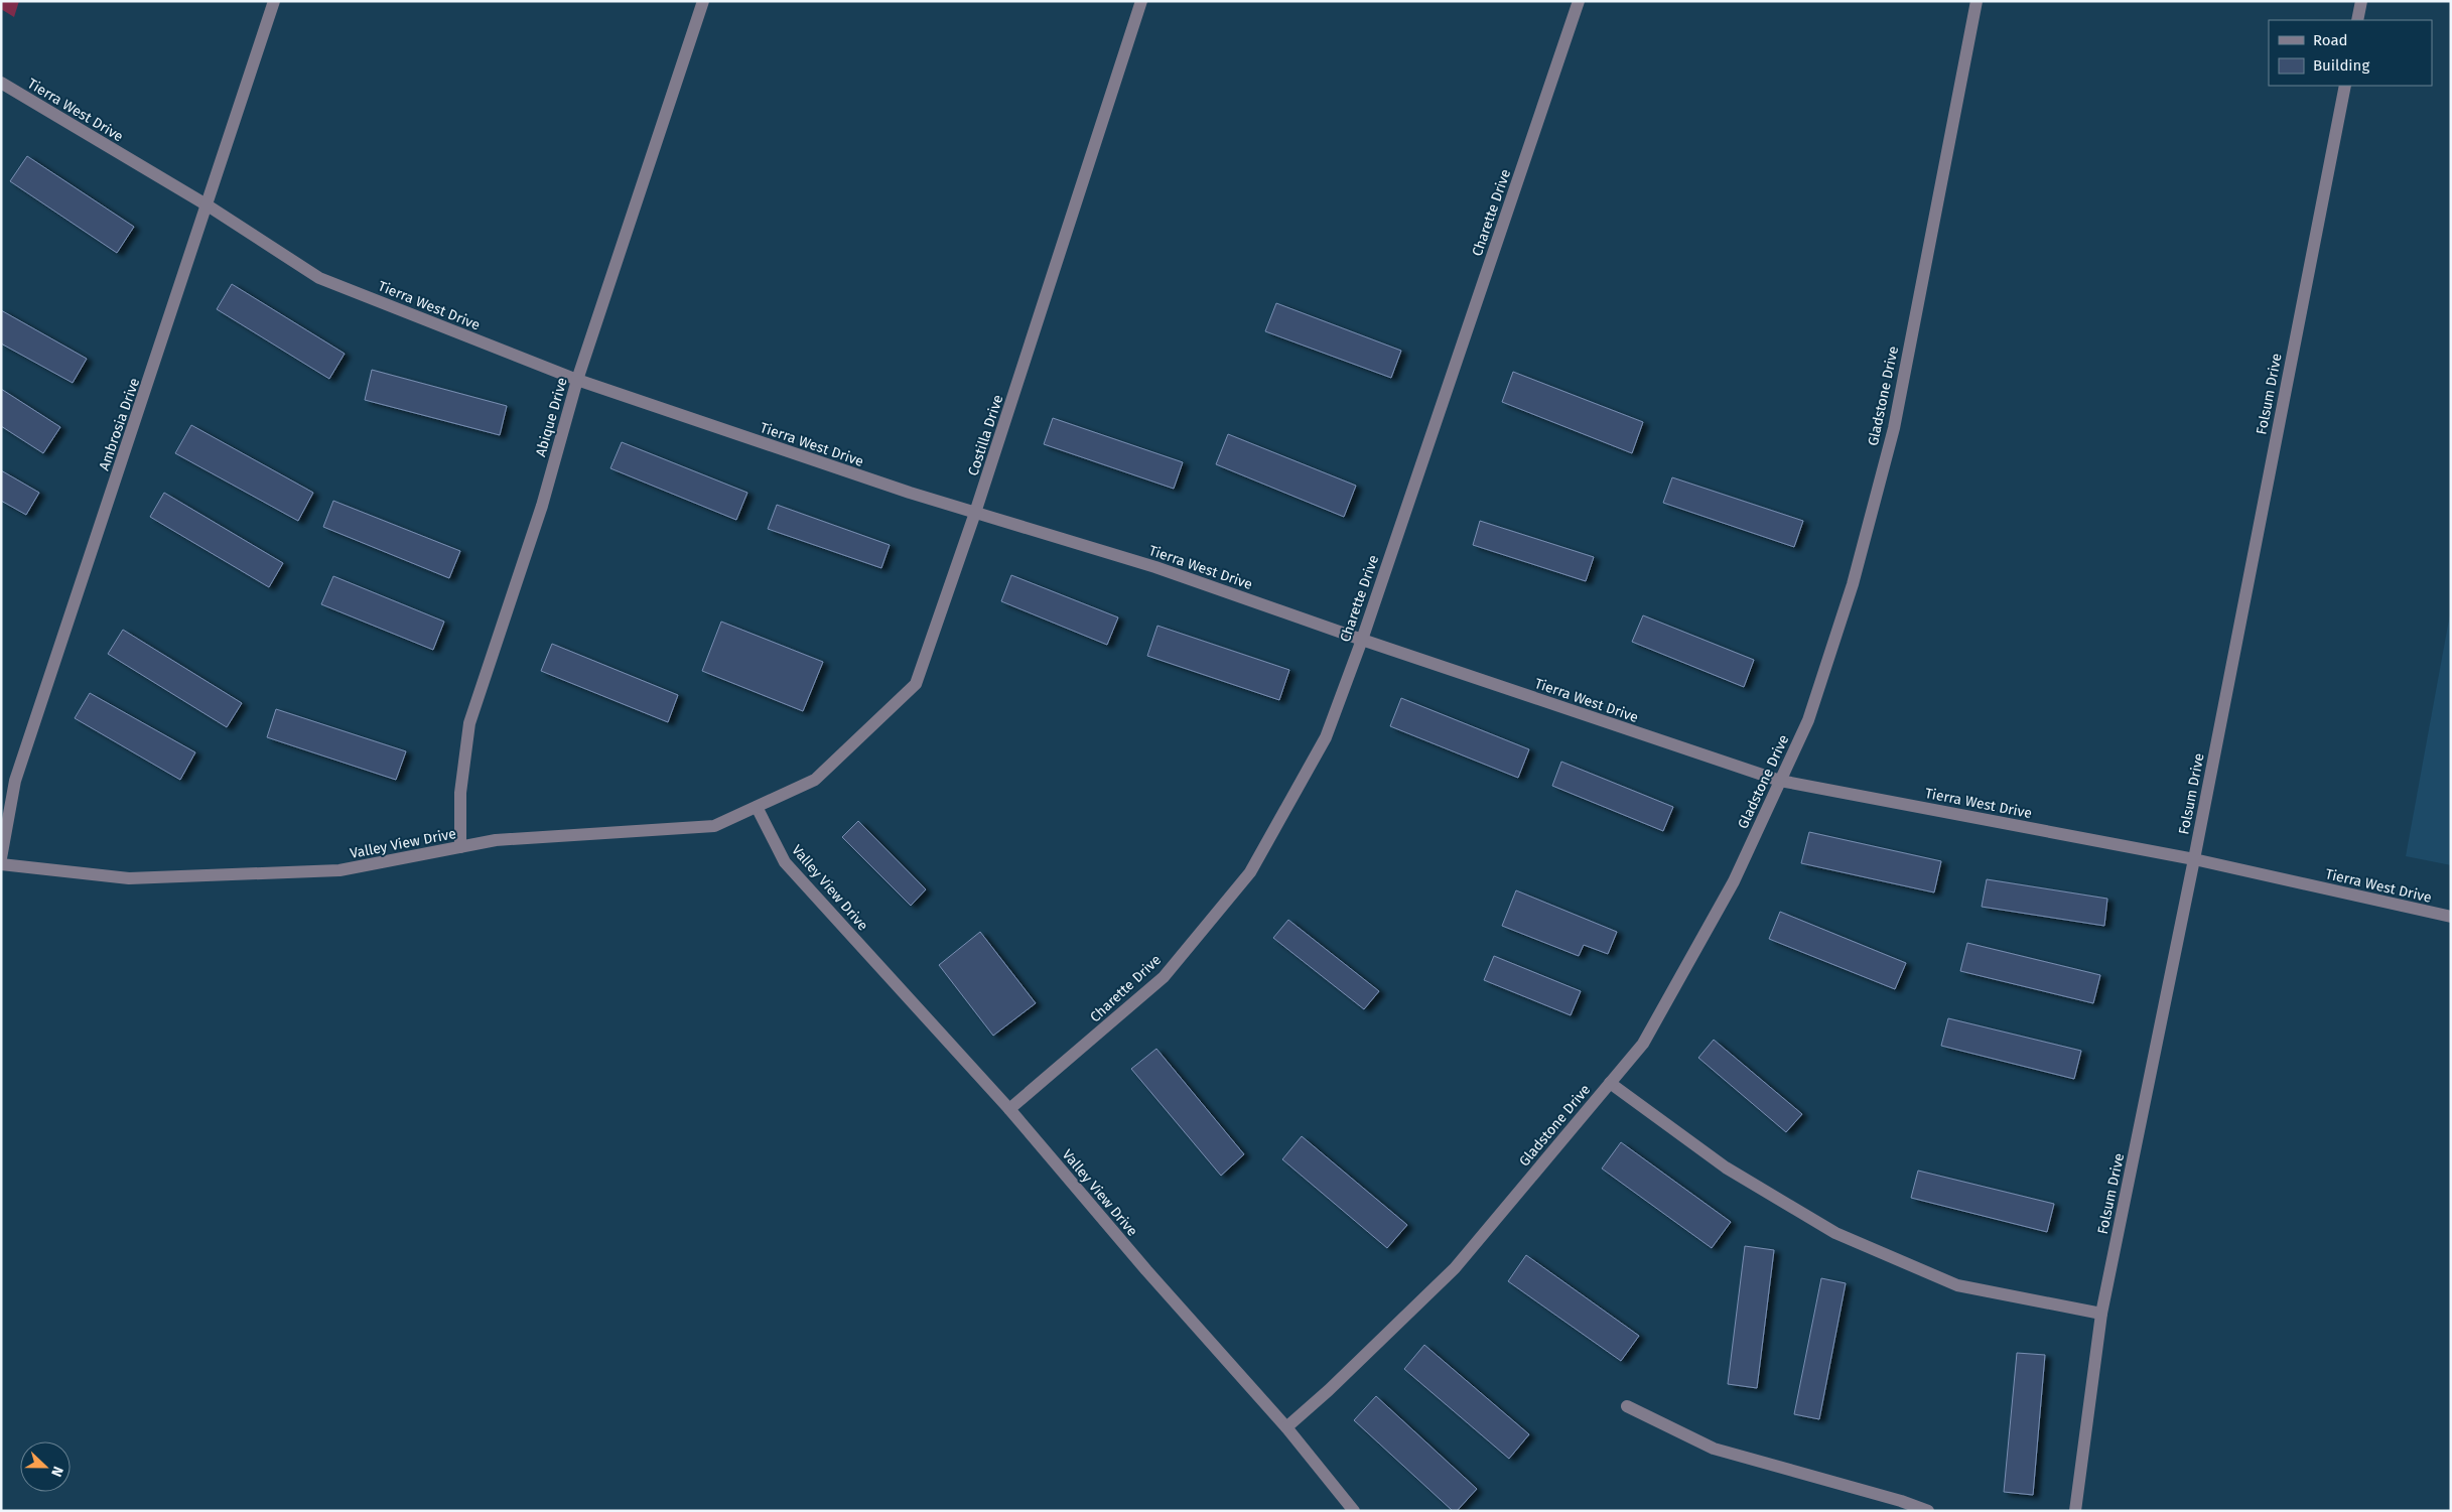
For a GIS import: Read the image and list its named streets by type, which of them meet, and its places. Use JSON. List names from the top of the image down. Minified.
{"streets":{"street":["Tierra West Drive","Charette Drive","Folsum Drive","Gladstone Drive","Abique Drive","Ambrosia Drive","Costilla Drive","Valley View Drive"]},"crossings":[["Tierra West Drive","Charette Drive"],["Tierra West Drive","Folsum Drive"],["Tierra West Drive","Gladstone Drive"],["Tierra West Drive","Abique Drive"],["Tierra West Drive","Ambrosia Drive"],["Tierra West Drive","Costilla Drive"],["Charette Drive","Valley View Drive"],["Gladstone Drive","Valley View Drive"],["Abique Drive","Valley View Drive"],["Costilla Drive","Valley View Drive"]],"legend":["Road","Building"],"north":"right"}
